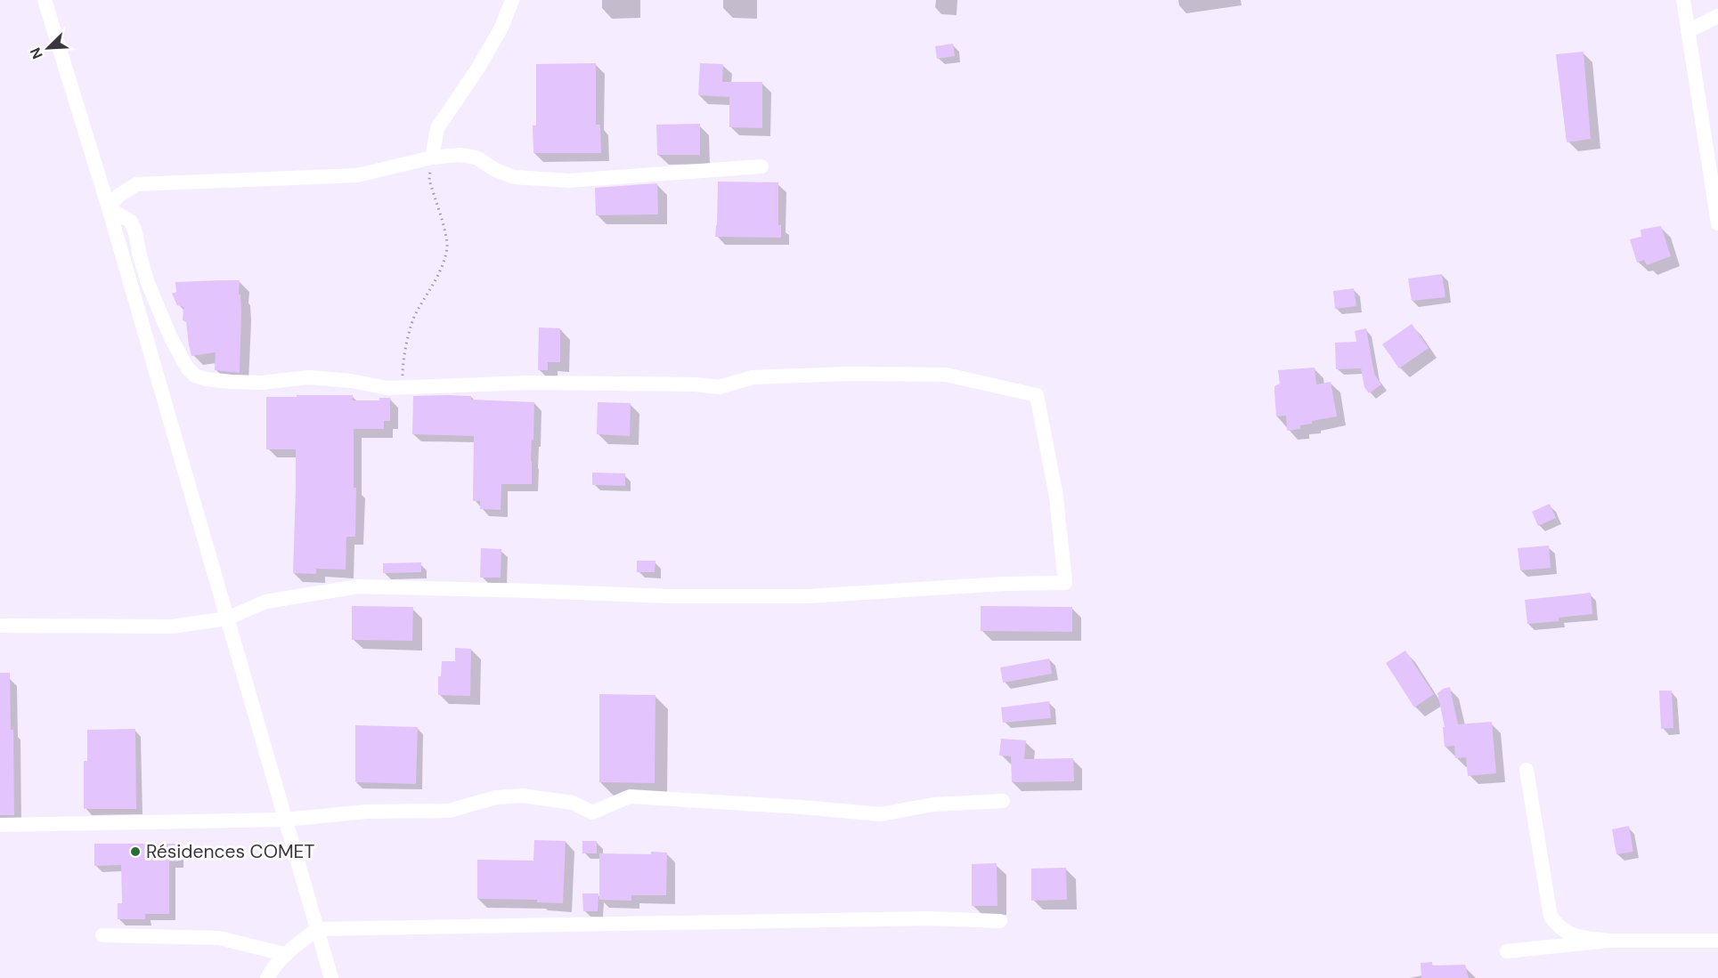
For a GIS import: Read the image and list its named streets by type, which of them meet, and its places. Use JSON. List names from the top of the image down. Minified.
{"places":["Résidences COMET"],"north":"bottom left"}
